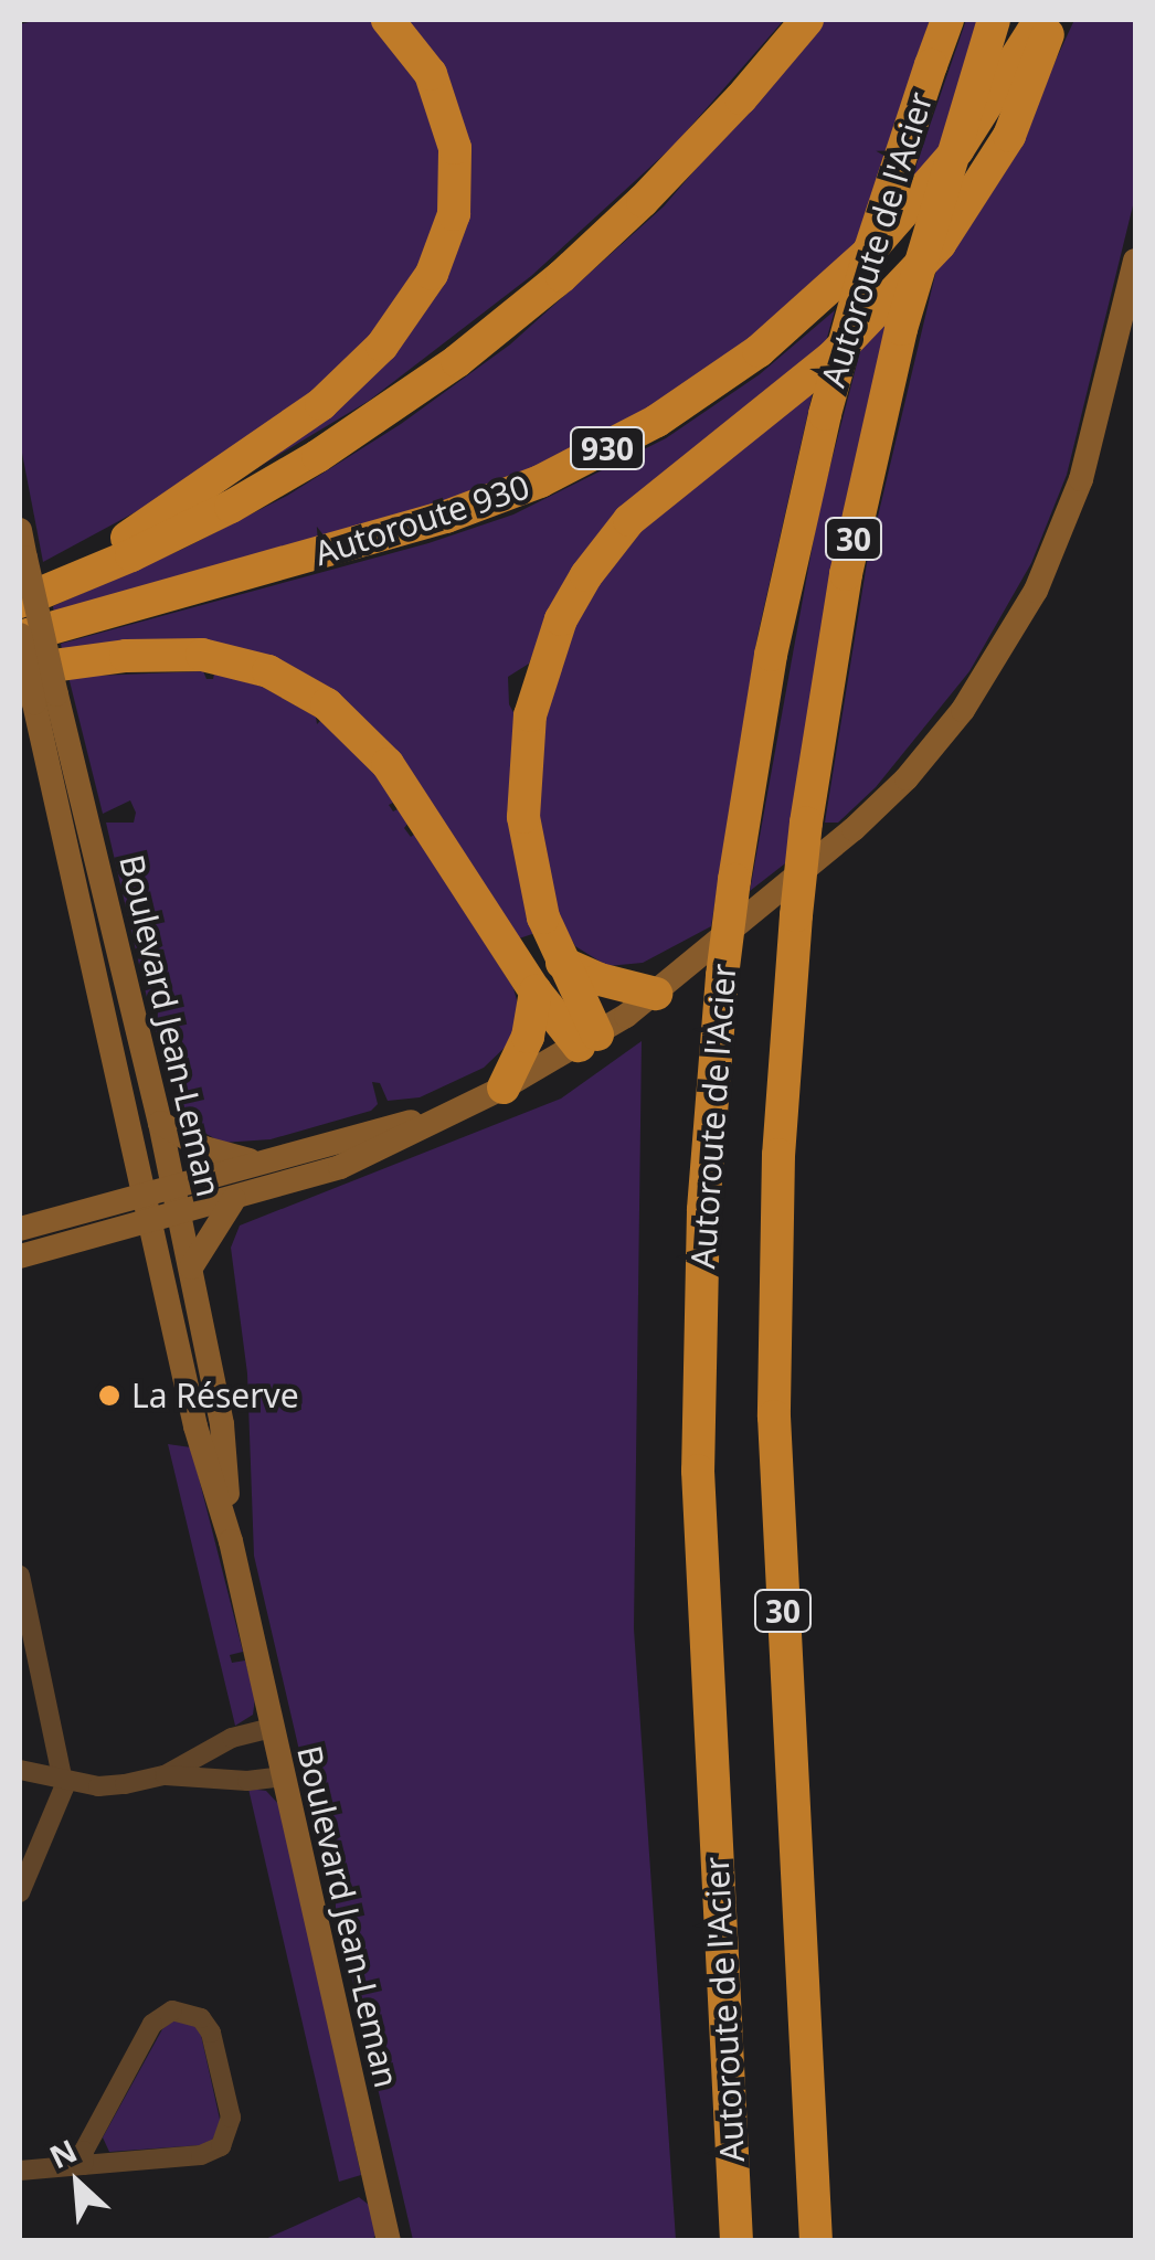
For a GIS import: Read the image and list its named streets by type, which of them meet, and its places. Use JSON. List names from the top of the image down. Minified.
{"streets":{"highway":["Autoroute de l'Acier","930","Autoroute 930","30"],"street":["Boulevard Jean-Leman"]},"crossings":[["Autoroute 930","Boulevard Jean-Leman"]],"places":["La Réserve"],"north":"top left"}
